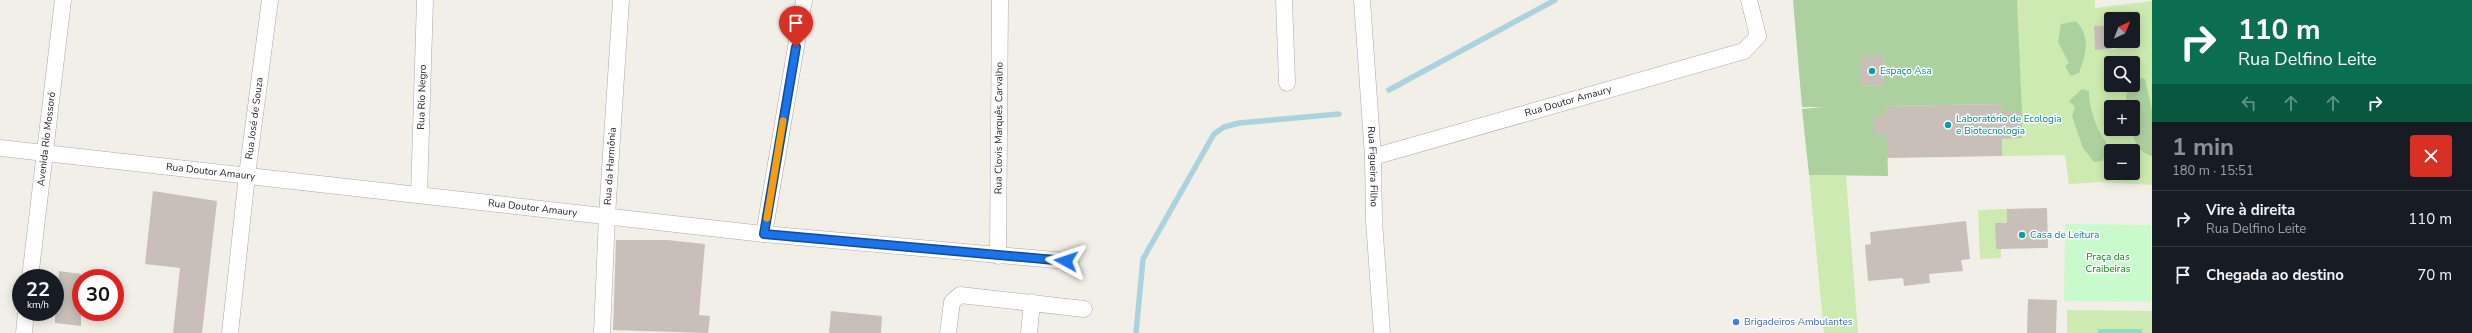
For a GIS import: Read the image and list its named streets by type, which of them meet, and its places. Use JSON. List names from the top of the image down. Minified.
{"streets":{"street":["Rua Rio Negro","Rua Doutor Amaury","Rua José de Souza","Rua Clovis Marquês Carvalho","Avenida Rio Mossoró","Rua da Harmônia","Rua Figueira Filho"]},"crossings":[["Rua Rio Negro","Rua Doutor Amaury"],["Rua Doutor Amaury","Rua José de Souza"],["Rua Doutor Amaury","Rua Clovis Marquês Carvalho"],["Rua Doutor Amaury","Avenida Rio Mossoró"],["Rua Doutor Amaury","Rua da Harmônia"],["Rua Doutor Amaury","Rua Figueira Filho"]],"parks":["Praça das Craibeiras"],"places":["Espaço Asa","Laboratório de Ecologia e Biotecnologia","Casa de Leitura","Brigadeiros Ambulantes"],"north":"top right","page":{"turn":["110 m","Rua Delfino Leite"],"map_buttons":["+","−"],"heading":["1 min","180 m · 15:51"],"list":[{"name":"Vire à direita","note":"Rua Delfino Leite","value":"110 m"},{"name":"Chegada ao destino","value":"70 m"}],"speed":"22 km/h","limit":"30"}}
